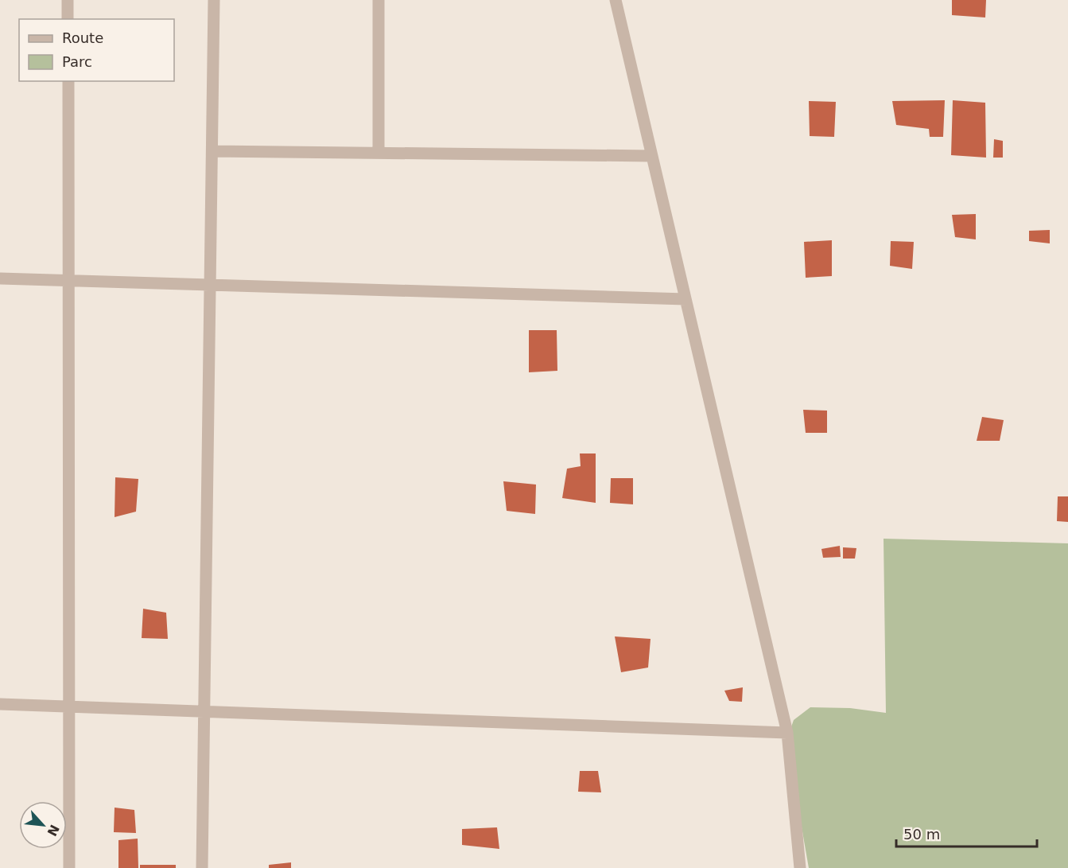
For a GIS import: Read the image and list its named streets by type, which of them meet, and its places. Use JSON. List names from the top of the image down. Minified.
{"legend":["Route","Parc"],"scale_bar":"50 m","north":"bottom right"}
